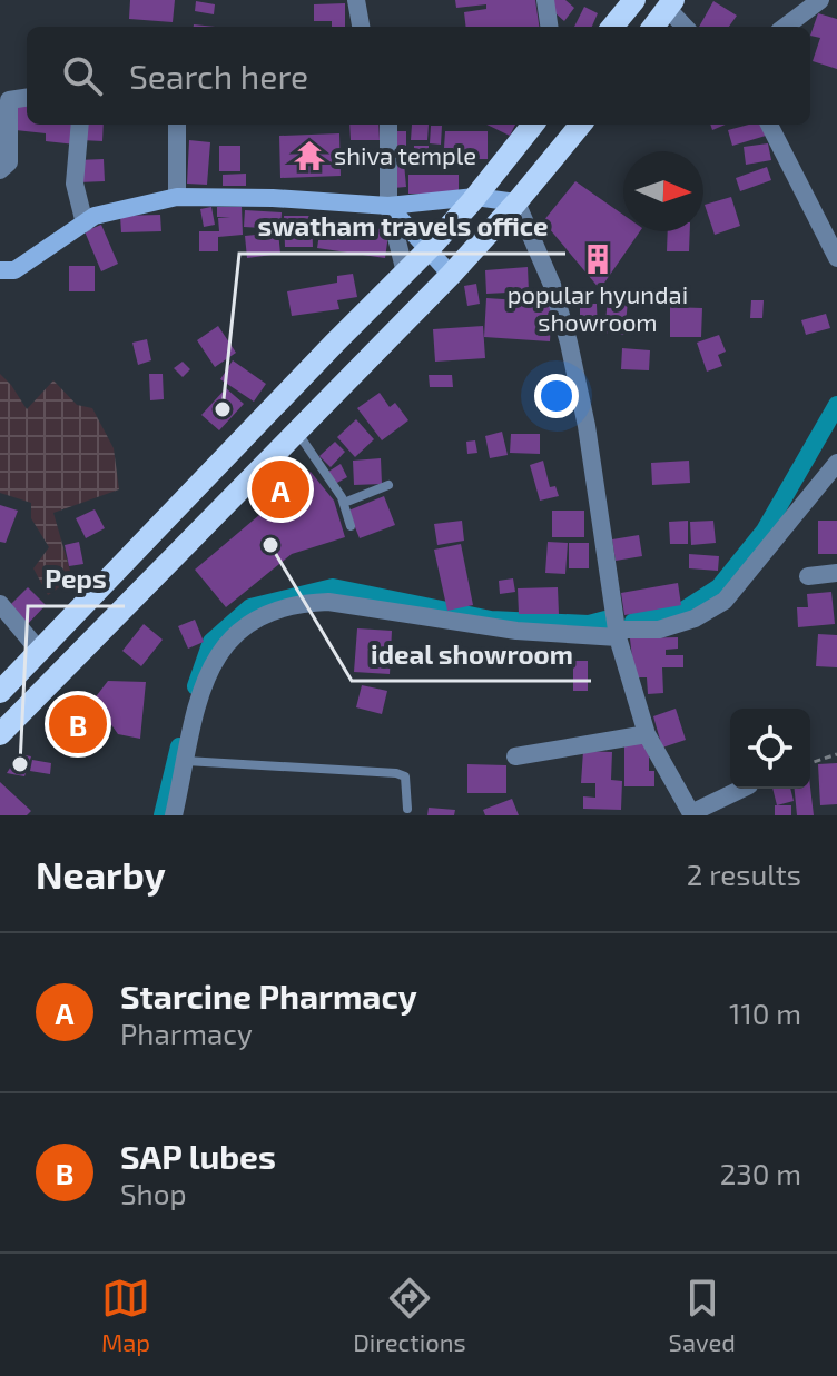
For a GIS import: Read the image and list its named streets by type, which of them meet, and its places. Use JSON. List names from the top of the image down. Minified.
{"places":{"temple":["shiva temple"],"building":["popular hyundai showroom"],"other":["swatham travels office","ideal showroom","Peps"]},"north":"right","page":{"search":"Search here","pins":["A","B"],"heading":["Nearby","2 results"],"list":[{"mark":"A","name":"Starcine Pharmacy","note":"Pharmacy","value":"110 m"},{"mark":"B","name":"SAP lubes","note":"Shop","value":"230 m"}],"nav":["Map","Directions","Saved"]}}
